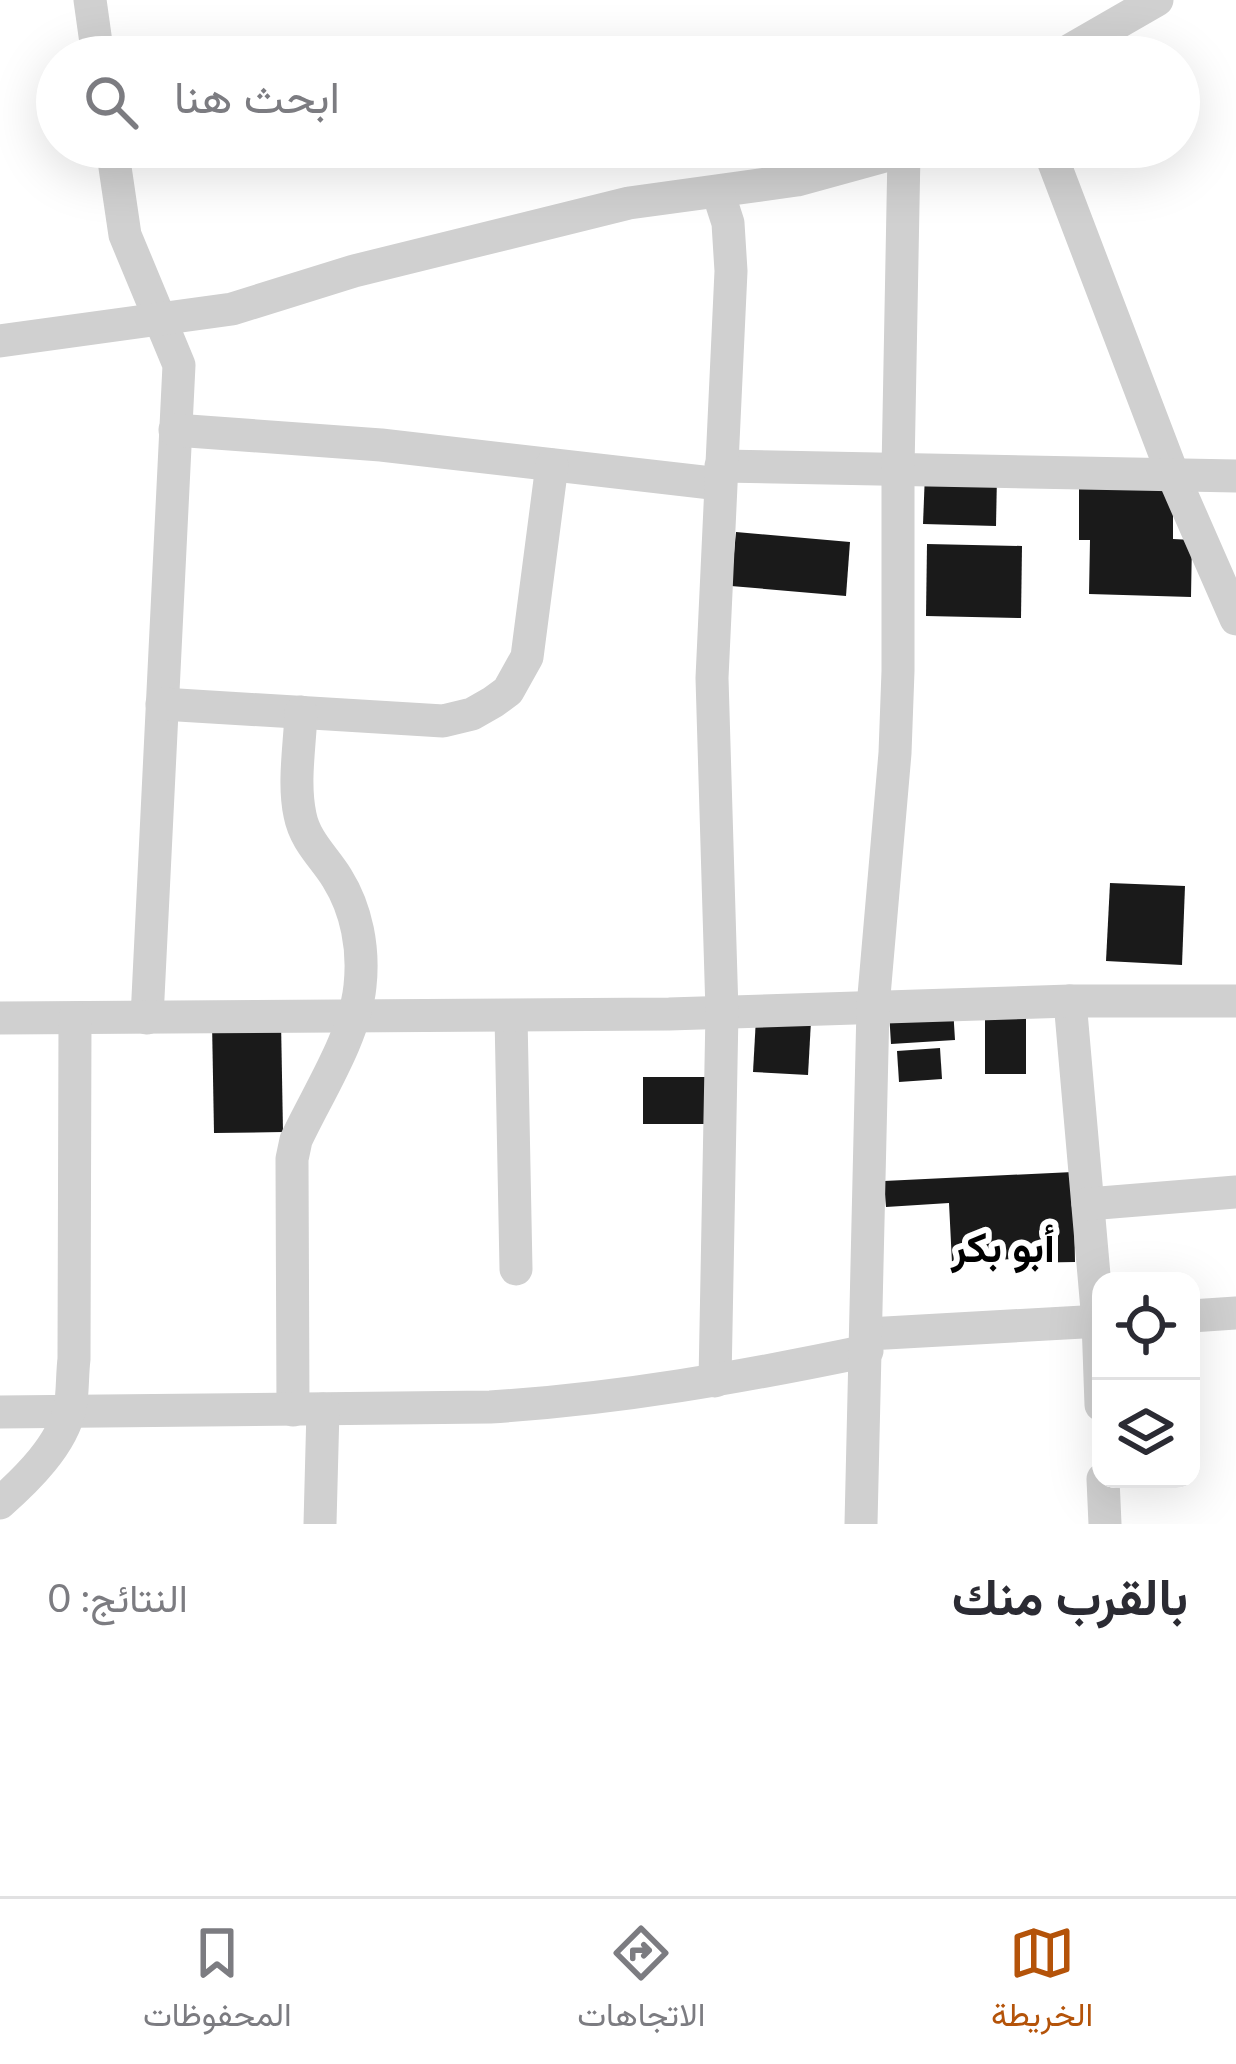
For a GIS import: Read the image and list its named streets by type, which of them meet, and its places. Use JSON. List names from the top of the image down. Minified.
{"districts":["أبو بكر"],"page":{"search":"ابحث هنا","heading":["بالقرب منك","النتائج: 0"],"nav":["الخريطة","الاتجاهات","المحفوظات"]}}
